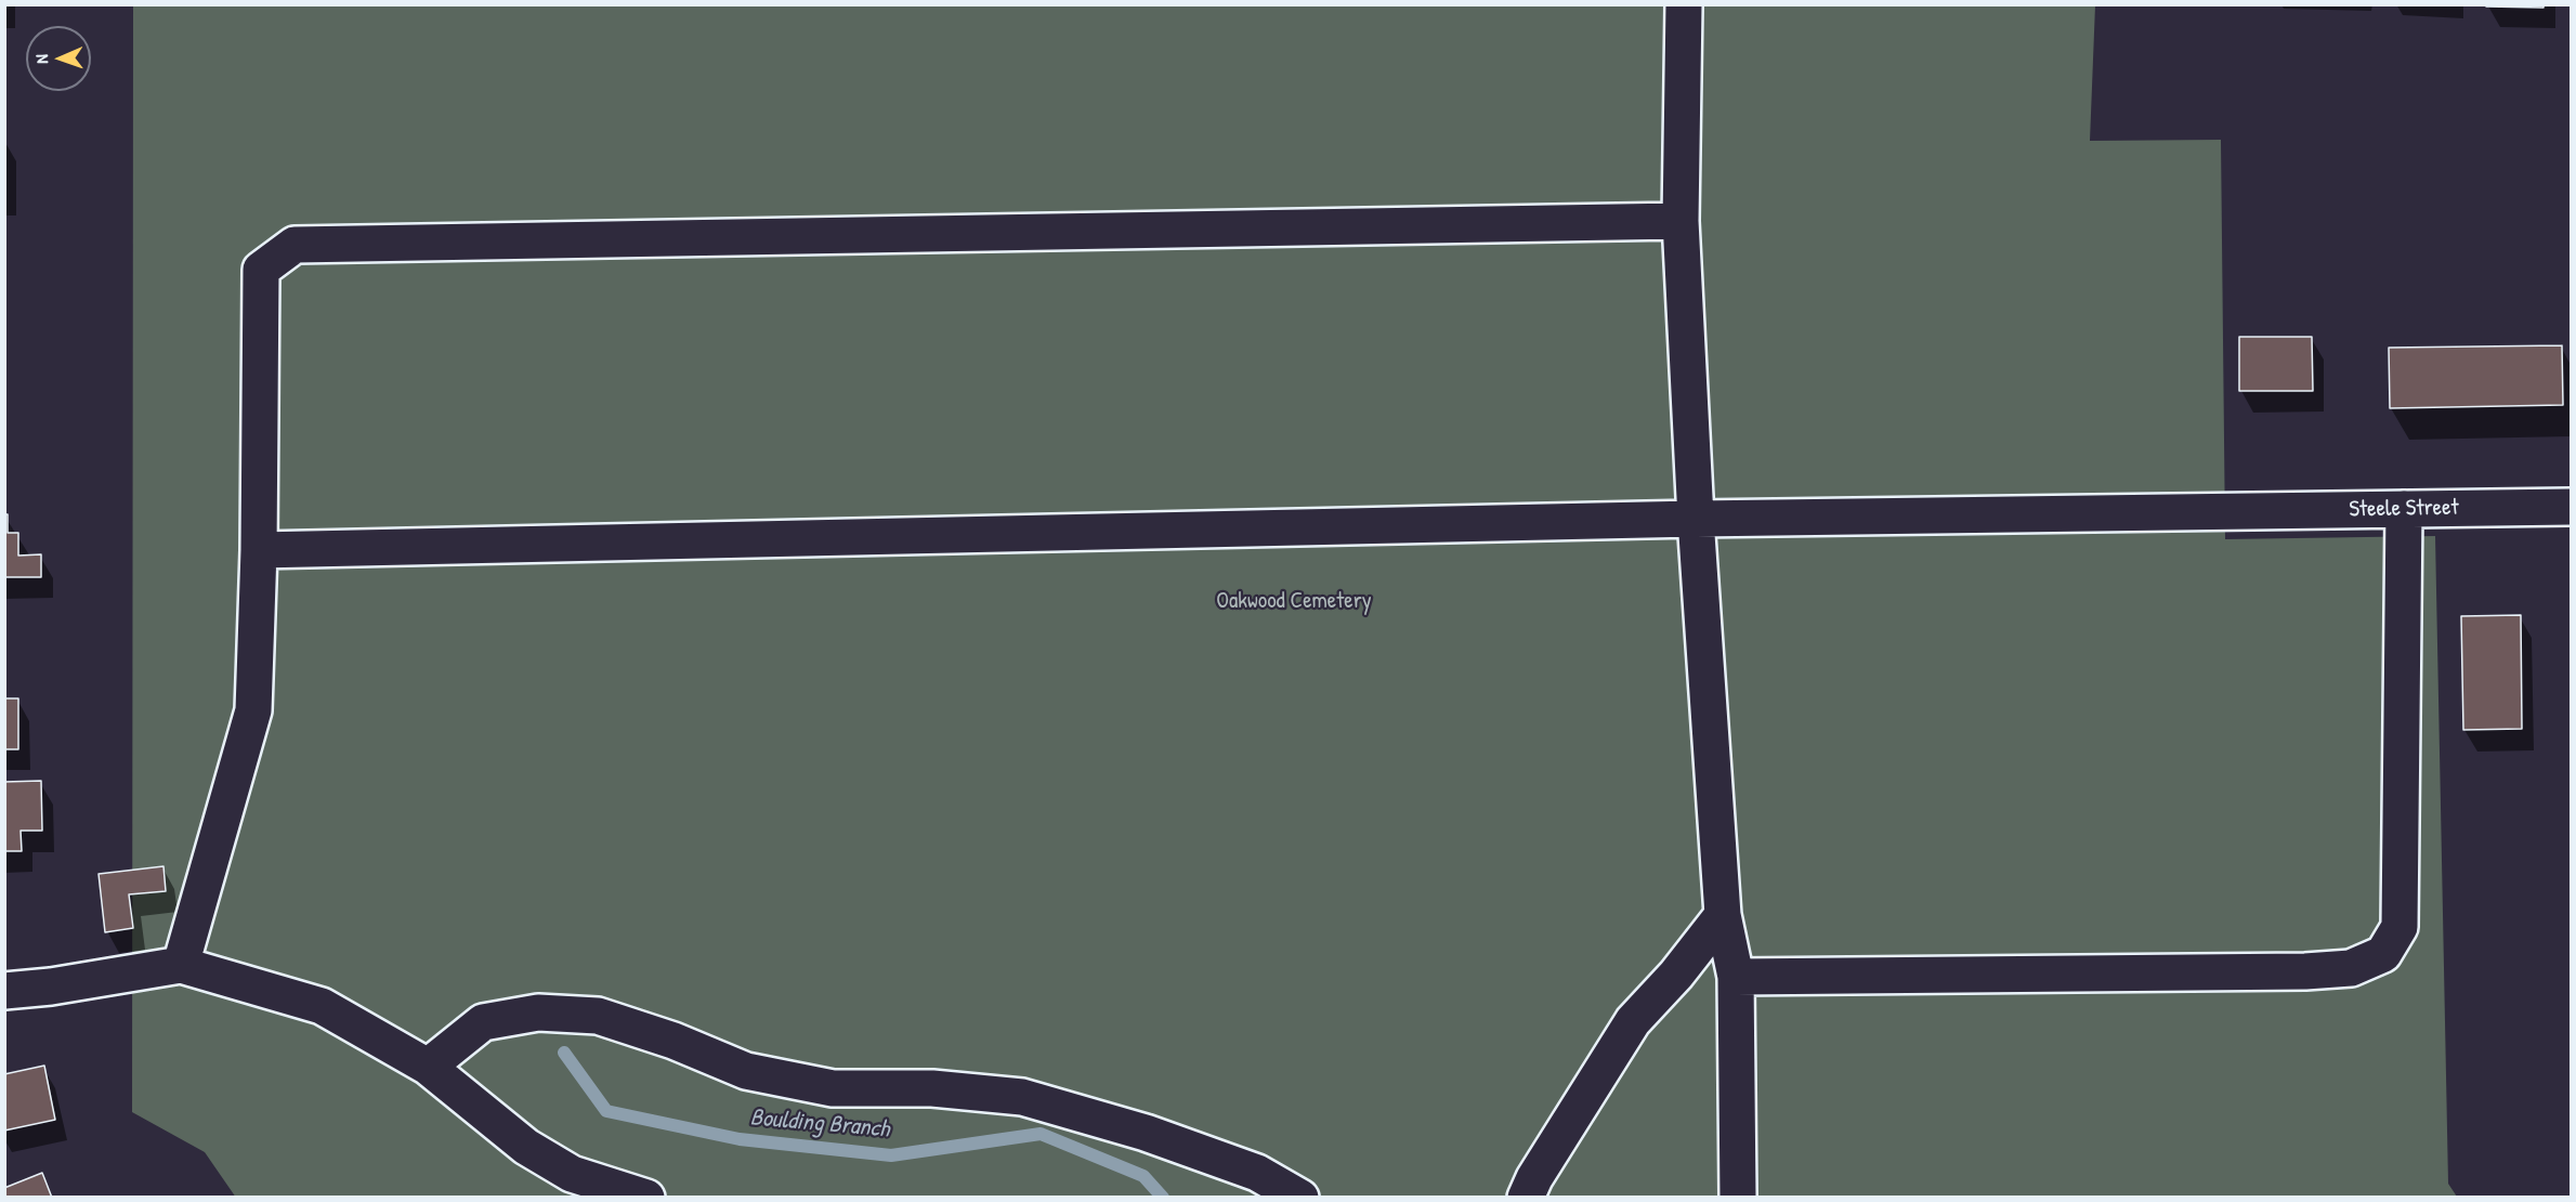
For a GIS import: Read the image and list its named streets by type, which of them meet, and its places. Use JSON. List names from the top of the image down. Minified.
{"streets":{"street":["Steele Street"]},"water":["Boulding Branch"],"parks":["Oakwood Cemetery"],"north":"left"}
